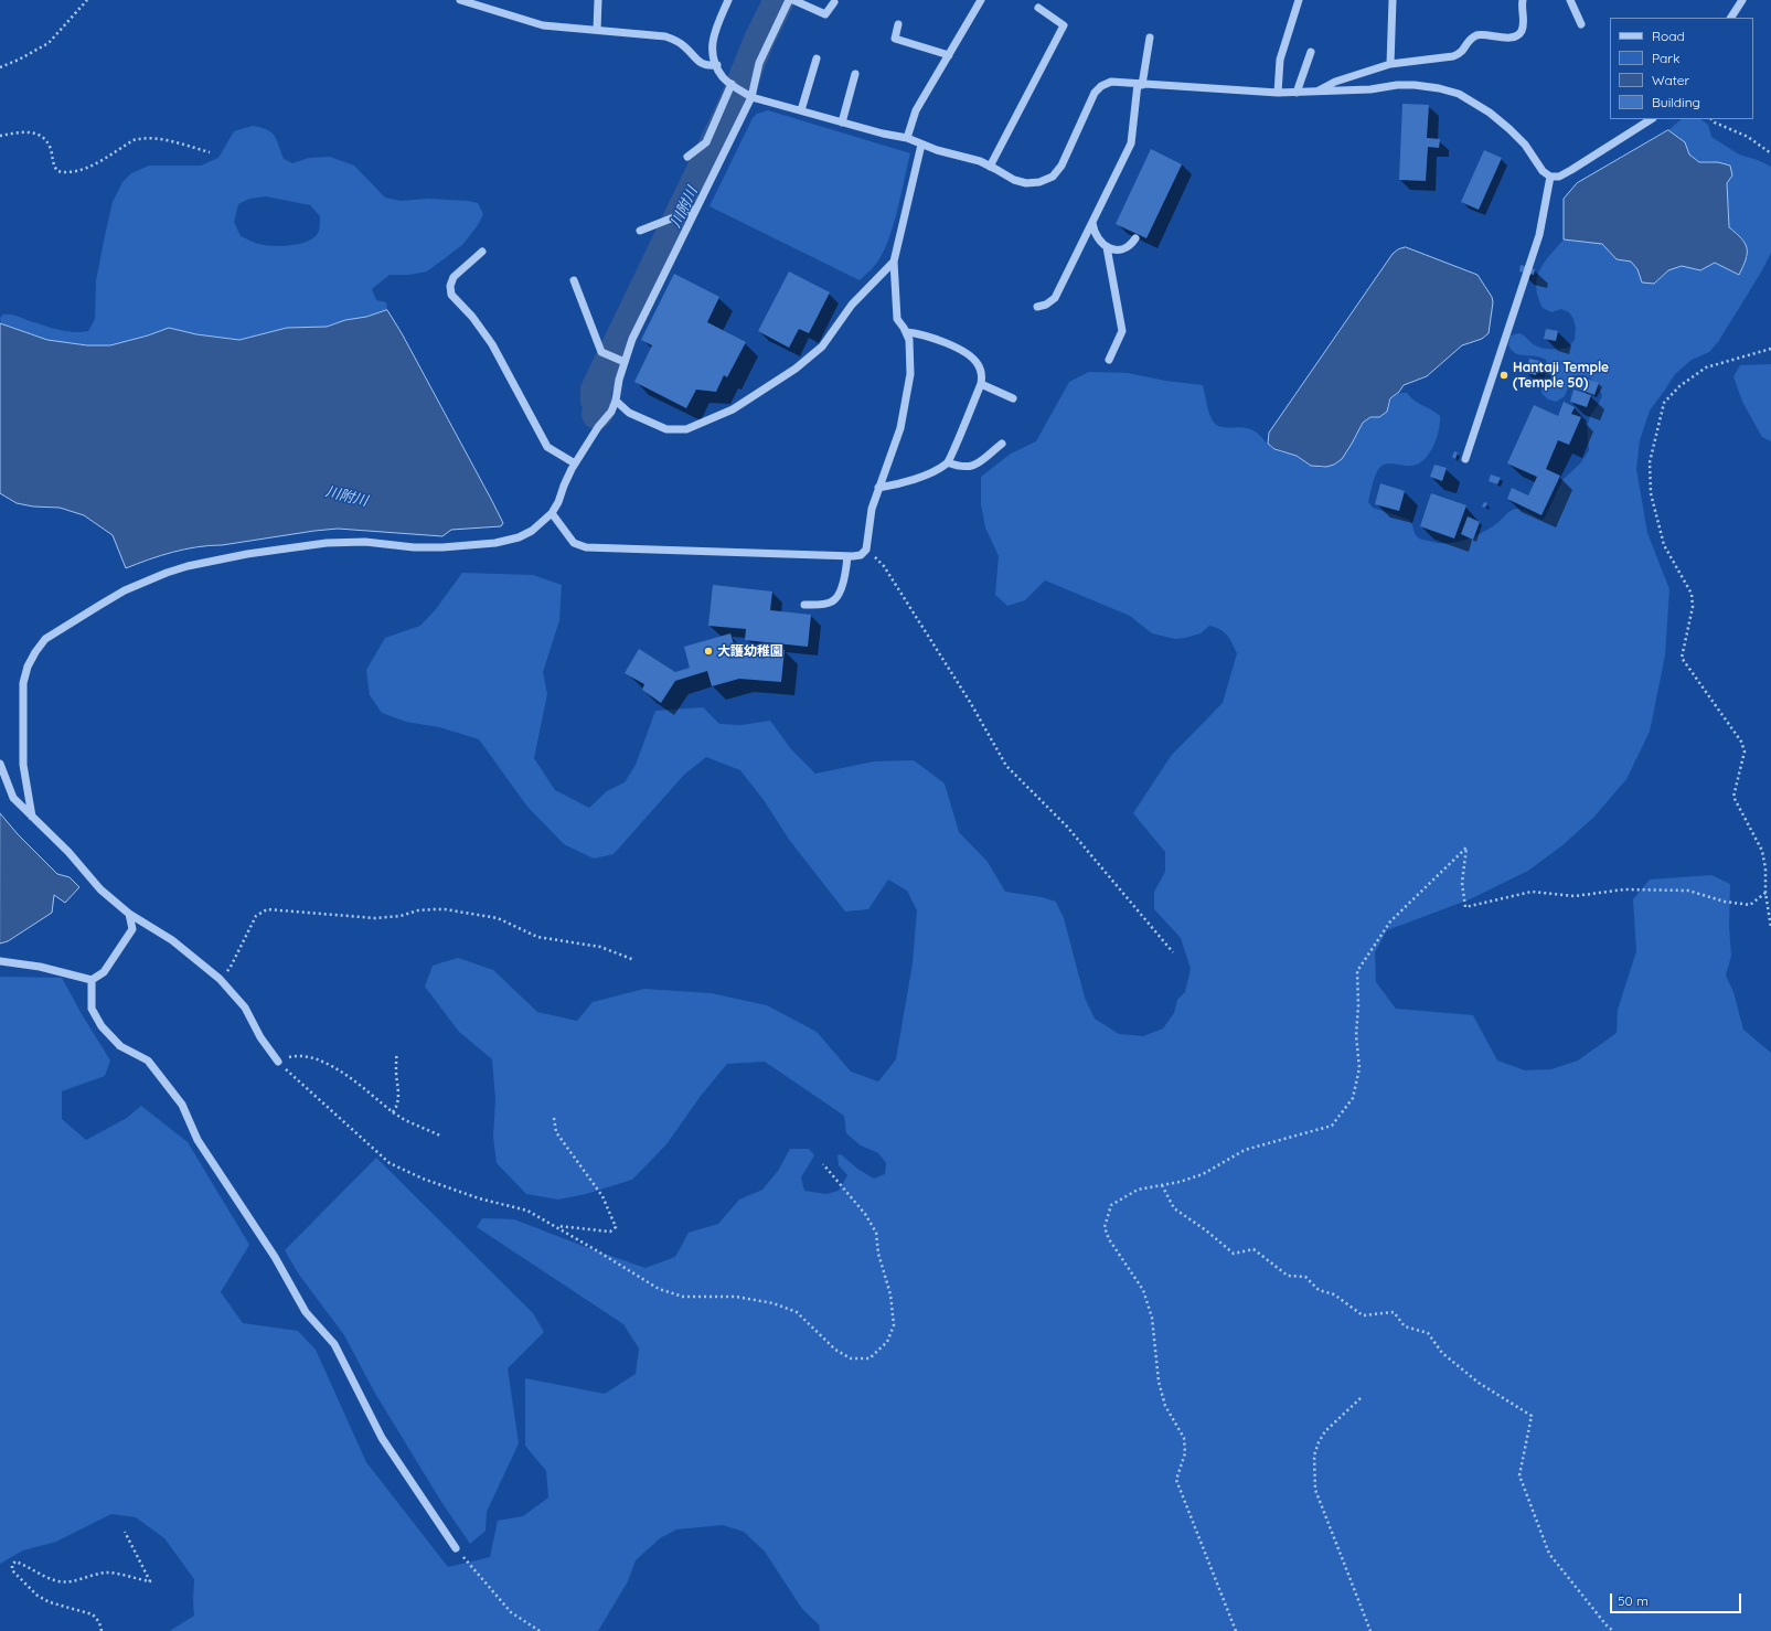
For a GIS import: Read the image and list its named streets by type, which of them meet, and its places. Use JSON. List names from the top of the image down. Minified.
{"water":["川附川"],"places":["Hantaji Temple (Temple 50)","大護幼稚園"],"legend":["Road","Park","Water","Building"],"scale_bar":"50 m"}
